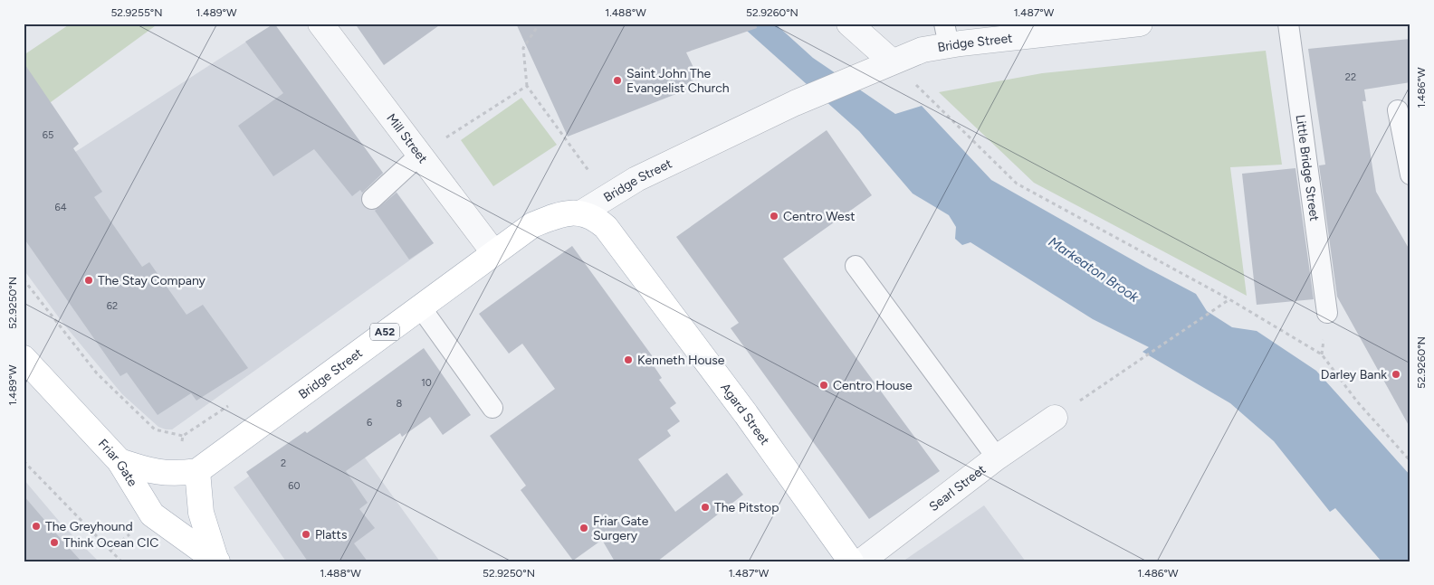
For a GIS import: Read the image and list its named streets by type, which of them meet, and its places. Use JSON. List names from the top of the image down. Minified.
{"streets":{"main road":["Bridge Street","A52","Agard Street","Friar Gate"],"street":["Mill Street","Searl Street"],"lane":["Little Bridge Street"]},"crossings":[["Bridge Street","Mill Street"],["Bridge Street","Agard Street"]],"water":["Markeaton Brook"],"places":["Saint John The Evangelist Church","Centro West","The Stay Company","Kenneth House","Darley Bank","Centro House","The Pitstop","The Greyhound","Friar Gate Surgery","Platts","Think Ocean CIC"],"house_numbers":["22","65","64","62","10","8","6","2","60"],"coordinates":["52.9255°N","1.489°W","1.488°W","52.9260°N","1.487°W","1.486°W","52.9250°N"]}
